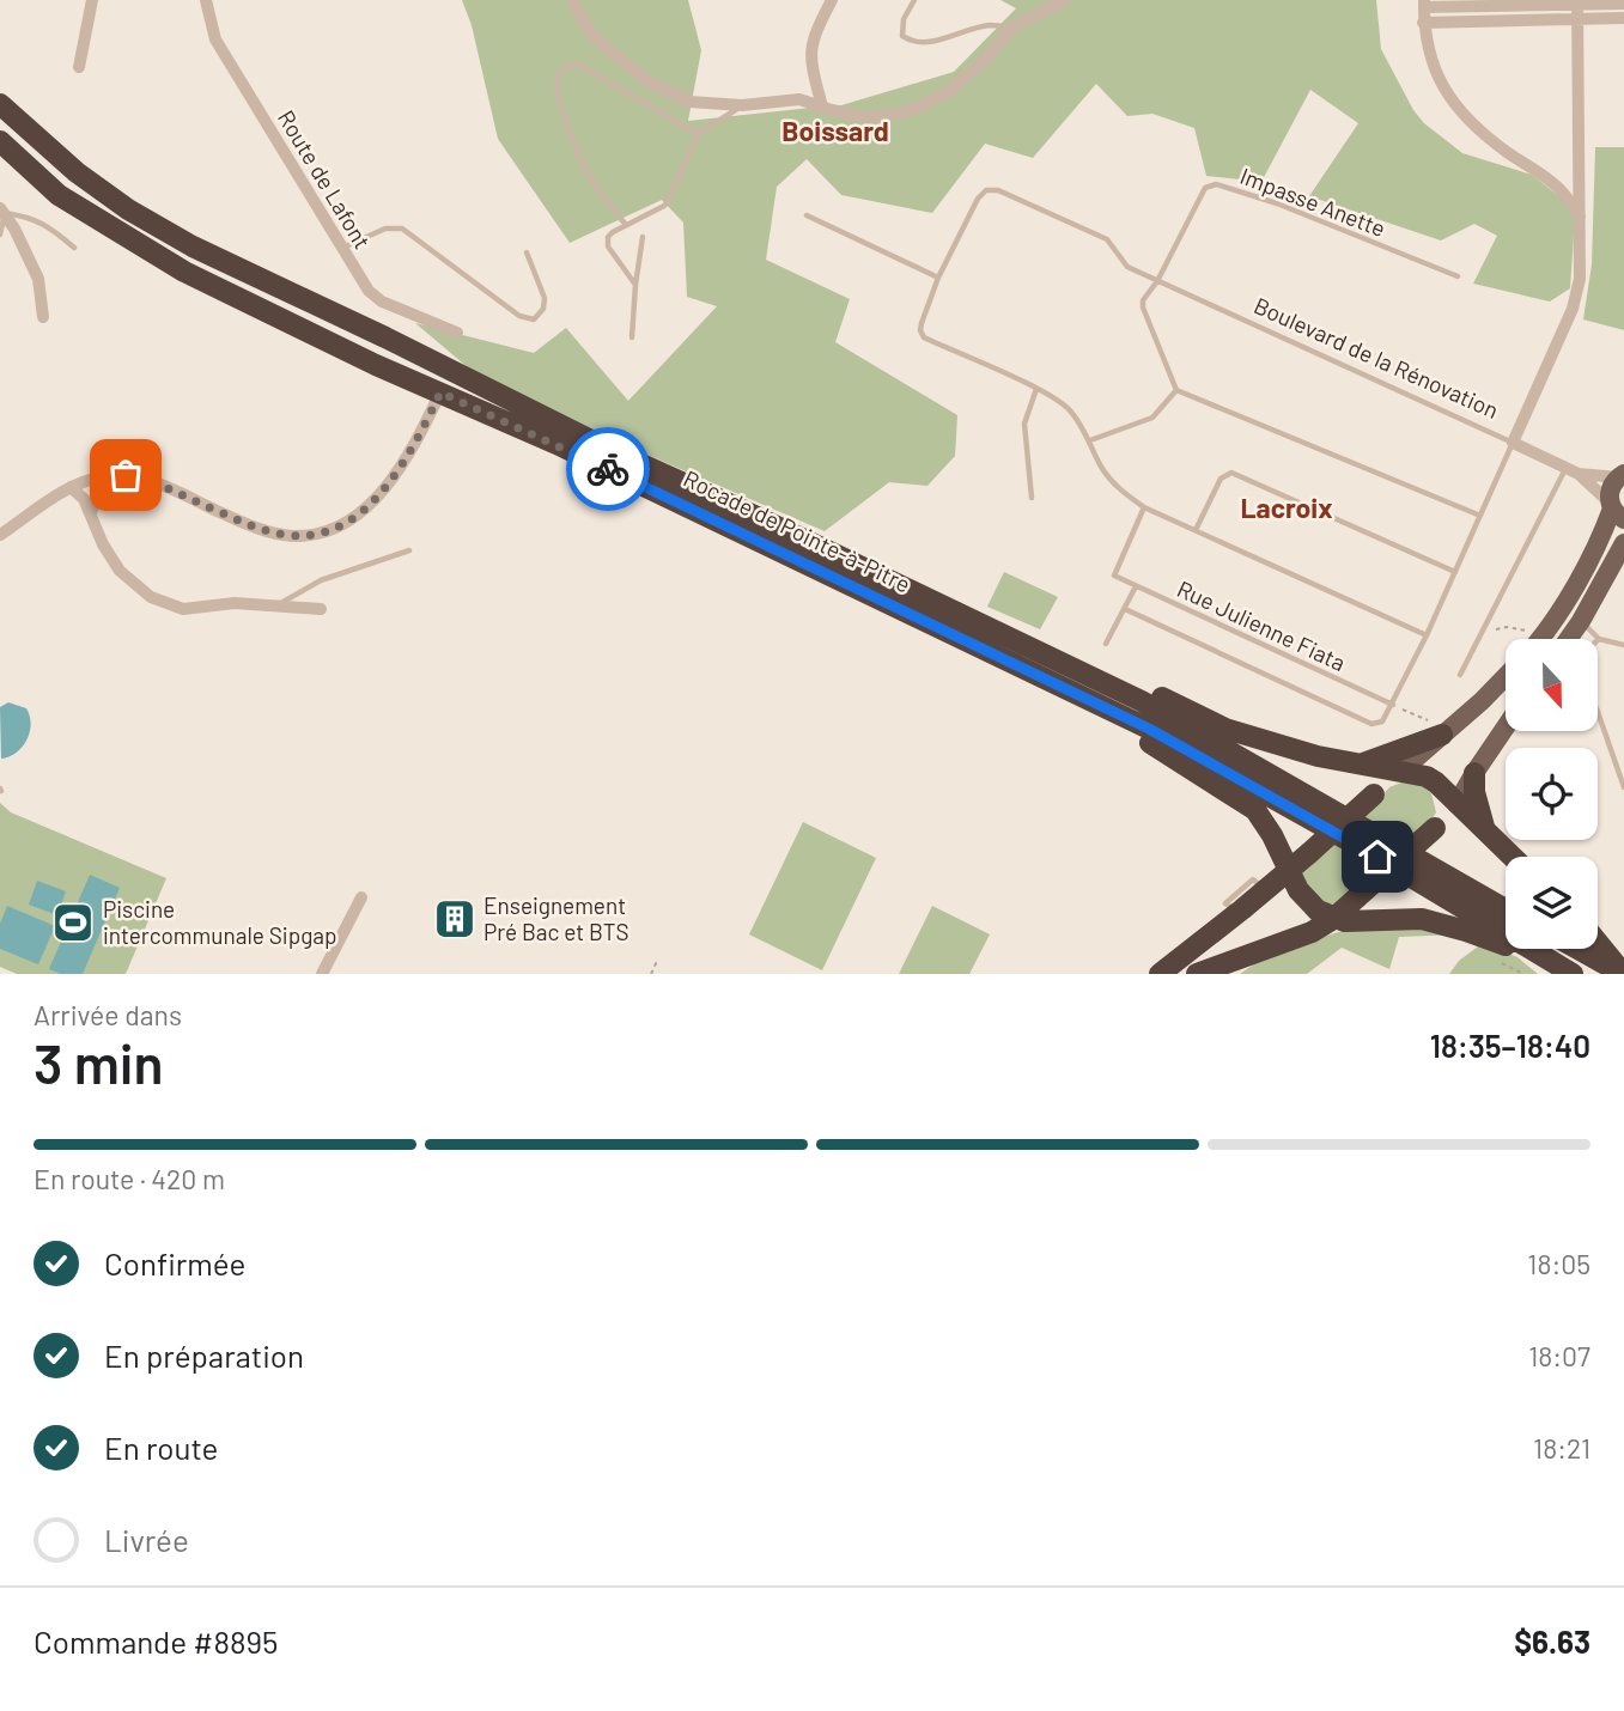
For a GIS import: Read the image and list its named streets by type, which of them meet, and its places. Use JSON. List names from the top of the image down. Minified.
{"streets":{"highway":["Rocade de Pointe-à-Pitre"],"street":["Route de Lafont","Boulevard de la Rénovation"],"lane":["Impasse Anette","Rue Julienne Fiata"]},"crossings":[["Impasse Anette","Boulevard de la Rénovation"]],"districts":["Boissard","Lacroix"],"places":{"building":["Enseignement Pré Bac et BTS"],"sports":["Piscine intercommunale Sipgap"]},"north":"bottom","page":{"heading":["3 min","Arrivée dans","18:35–18:40"],"panel":["Commande #8895","$6.63"],"bar":"En route · 420 m","list":[["Confirmée","18:05"],["En préparation","18:07"],["En route","18:21"],"Livrée"]}}
